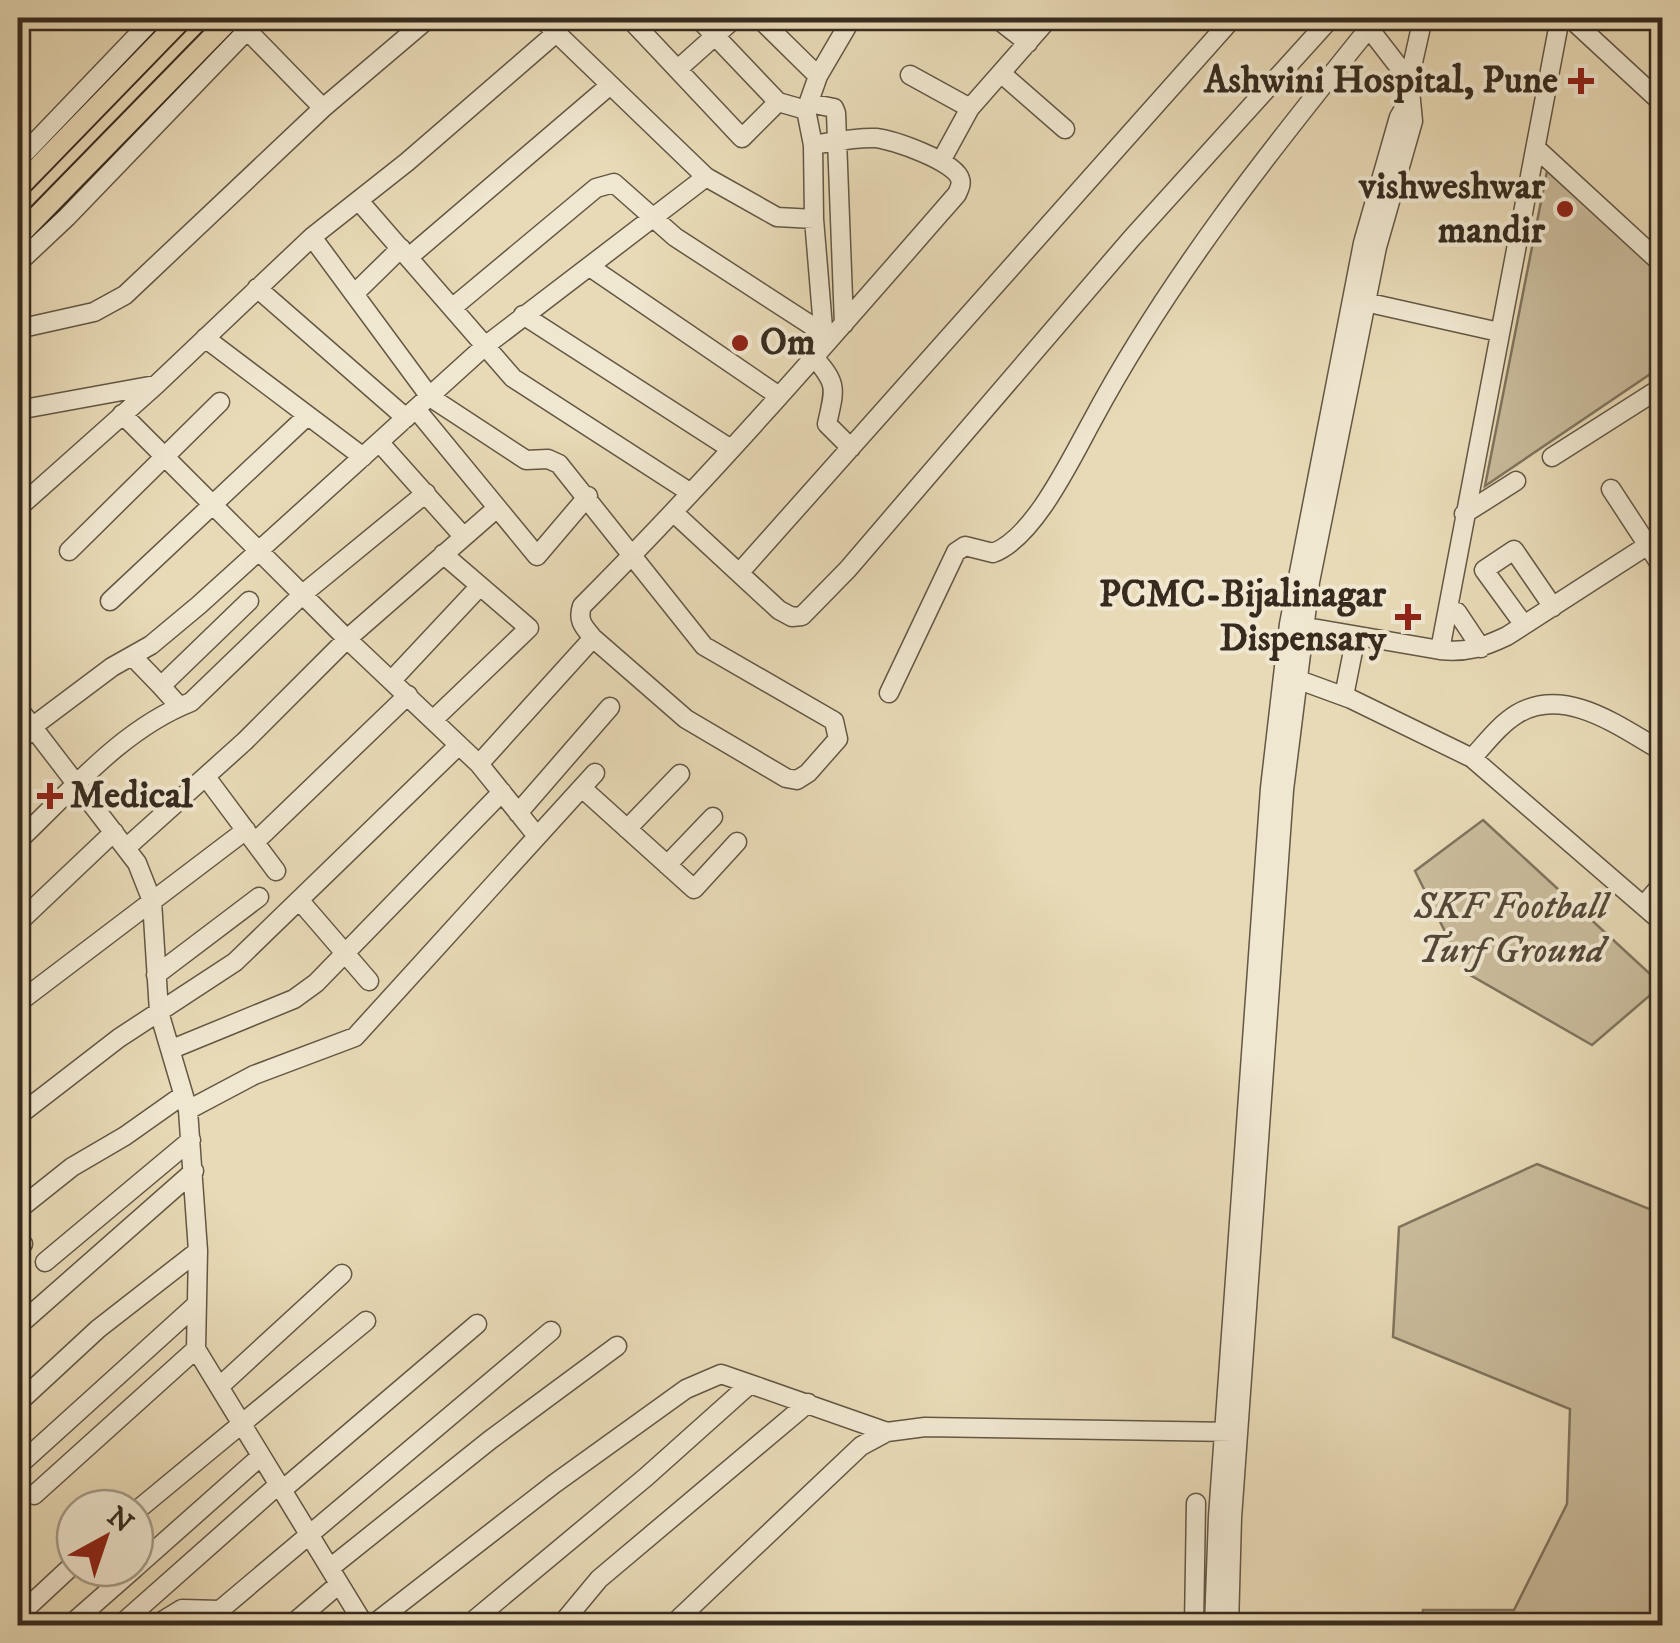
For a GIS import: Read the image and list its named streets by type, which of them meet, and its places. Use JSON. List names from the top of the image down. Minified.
{"parks":["SKF Football Turf Ground"],"places":{"health":["Ashwini Hospital, Pune","PCMC-Bijalinagar Dispensary","Medical"],"other":["vishweshwar mandir","Om"]},"north":"top right"}
